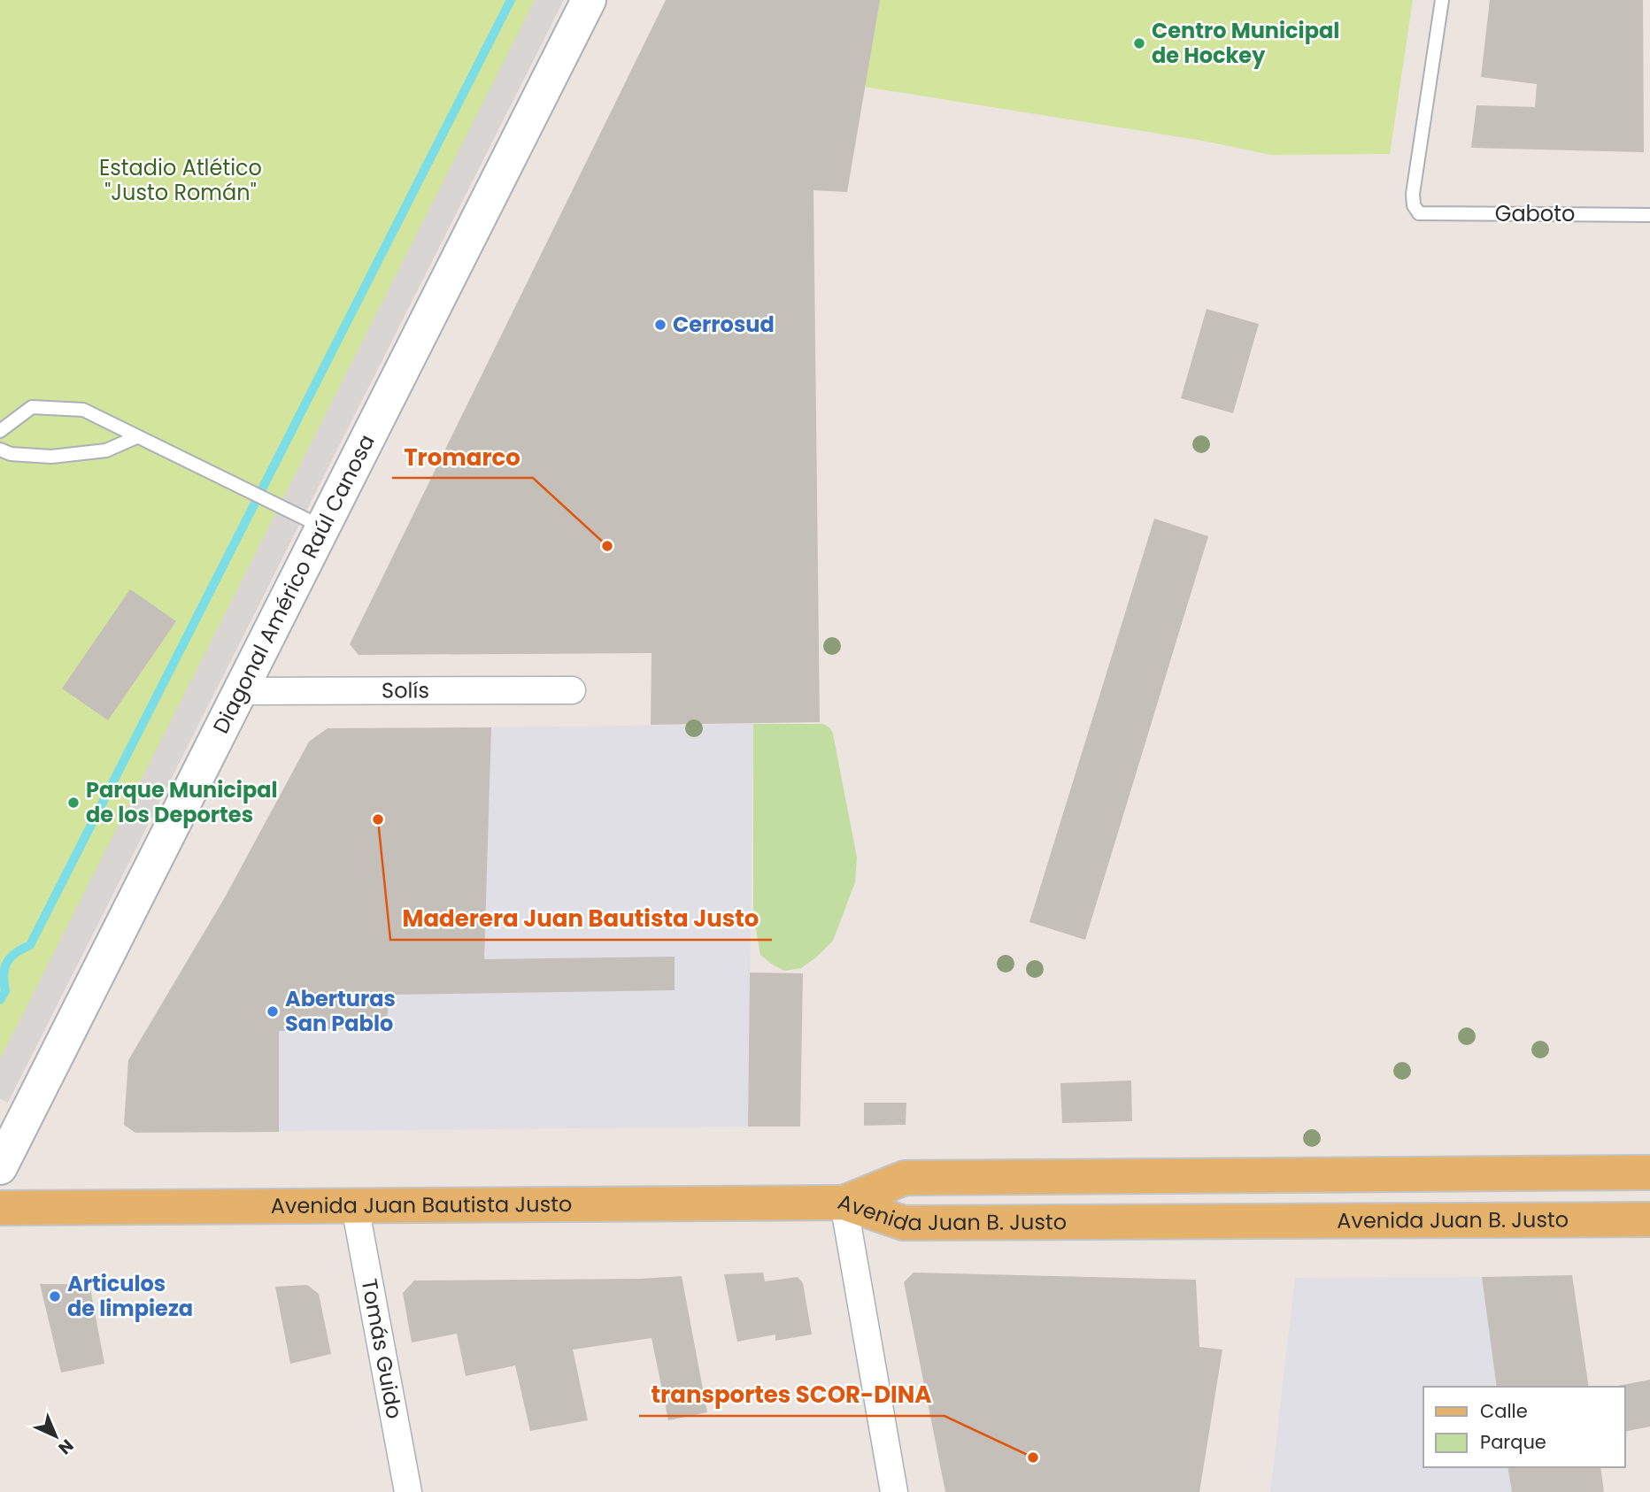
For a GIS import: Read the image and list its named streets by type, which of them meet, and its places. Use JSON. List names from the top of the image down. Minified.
{"streets":{"main road":["Avenida Juan Bautista Justo","Avenida Juan B. Justo"],"street":["Diagonal Américo Raúl Canosa","Solís","Tomás Guido"],"lane":["Gaboto"]},"crossings":[["Diagonal Américo Raúl Canosa","Solís"],["Avenida Juan Bautista Justo","Avenida Juan B. Justo"],["Avenida Juan Bautista Justo","Tomás Guido"]],"parks":["Estadio Atlético \"Justo Román\""],"places":["Centro Municipal de Hockey","Cerrosud","Tromarco","Parque Municipal de los Deportes","Maderera Juan Bautista Justo","Aberturas San Pablo","Articulos de limpieza","transportes SCOR-DINA"],"legend":["Calle","Parque"],"north":"bottom right"}
